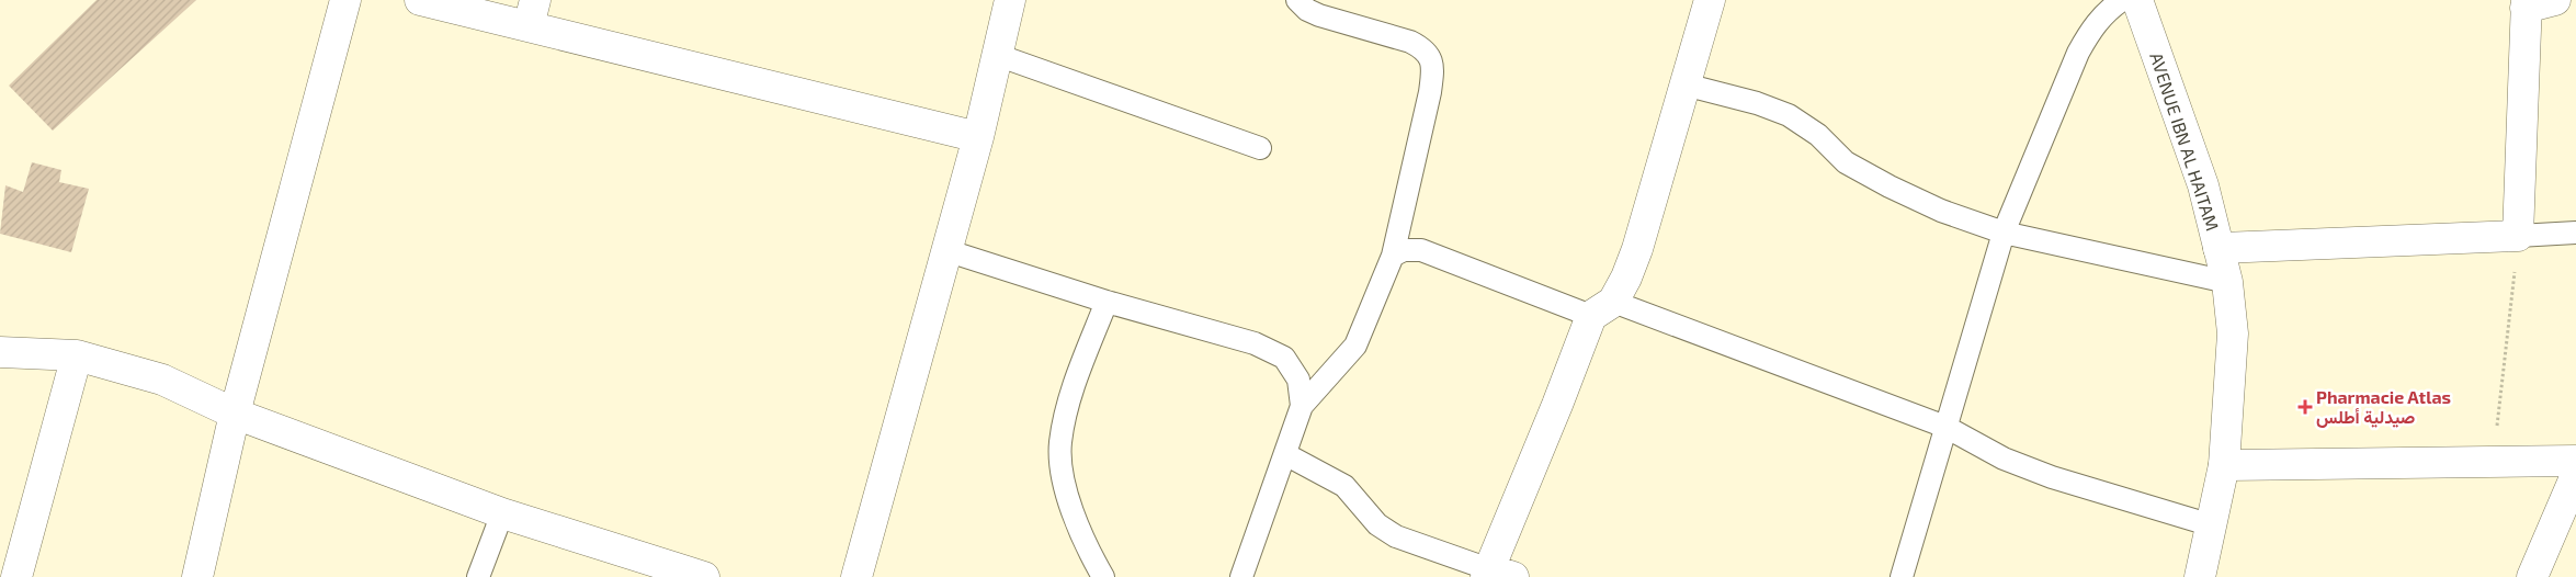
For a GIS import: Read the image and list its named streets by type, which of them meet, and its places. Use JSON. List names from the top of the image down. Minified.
{"streets":{"street":["AVENUE IBN AL HAITAM"]},"places":{"health":["Pharmacie Atlas صيدلية أطلس"]}}
